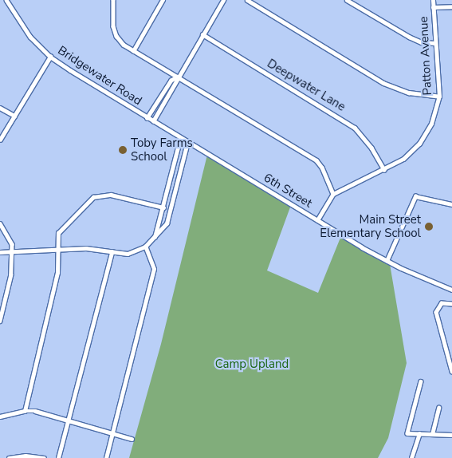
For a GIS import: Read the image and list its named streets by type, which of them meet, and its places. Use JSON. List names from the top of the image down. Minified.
{"streets":{"street":["Patton Avenue","Bridgewater Road","Deepwater Lane","6th Street"]},"crossings":[["Patton Avenue","Deepwater Lane"],["Bridgewater Road","6th Street"]],"parks":["Camp Upland"],"places":["Toby Farms School","Main Street Elementary School"]}
